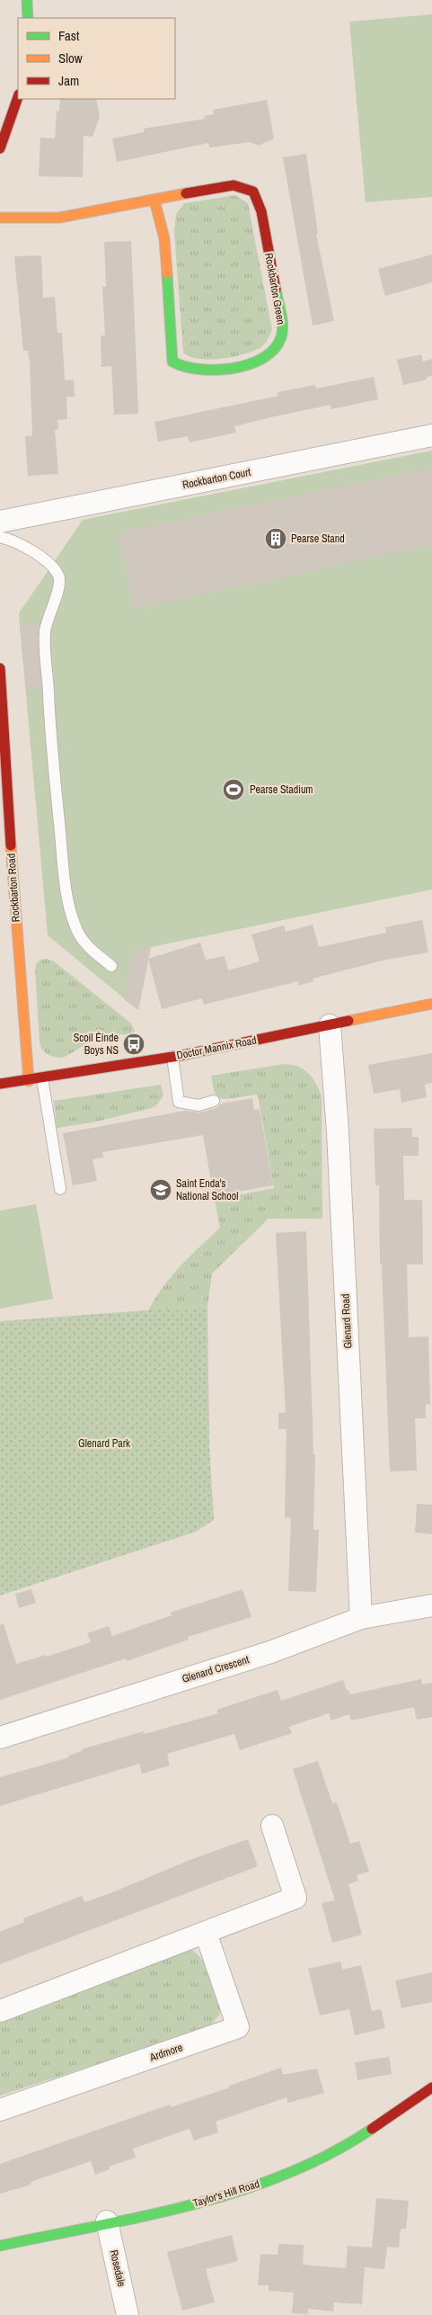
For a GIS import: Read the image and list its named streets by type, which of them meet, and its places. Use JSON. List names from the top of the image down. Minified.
{"streets":{"street":["Rockbarton Green","Rockbarton Court","Rockbarton Road","Doctor Mannix Road","Glenard Road","Glenard Crescent","Ardmore","Taylor's Hill Road","Rosedale"]},"crossings":[["Rockbarton Road","Doctor Mannix Road"],["Doctor Mannix Road","Glenard Road"],["Glenard Road","Glenard Crescent"],["Taylor's Hill Road","Rosedale"]],"parks":["Glenard Park"],"places":{"building":["Pearse Stand"],"sports":["Pearse Stadium"],"bus stop":["Scoil Éinde Boys NS"],"school or university":["Saint Enda's National School"]},"legend":["Fast","Slow","Jam"]}
